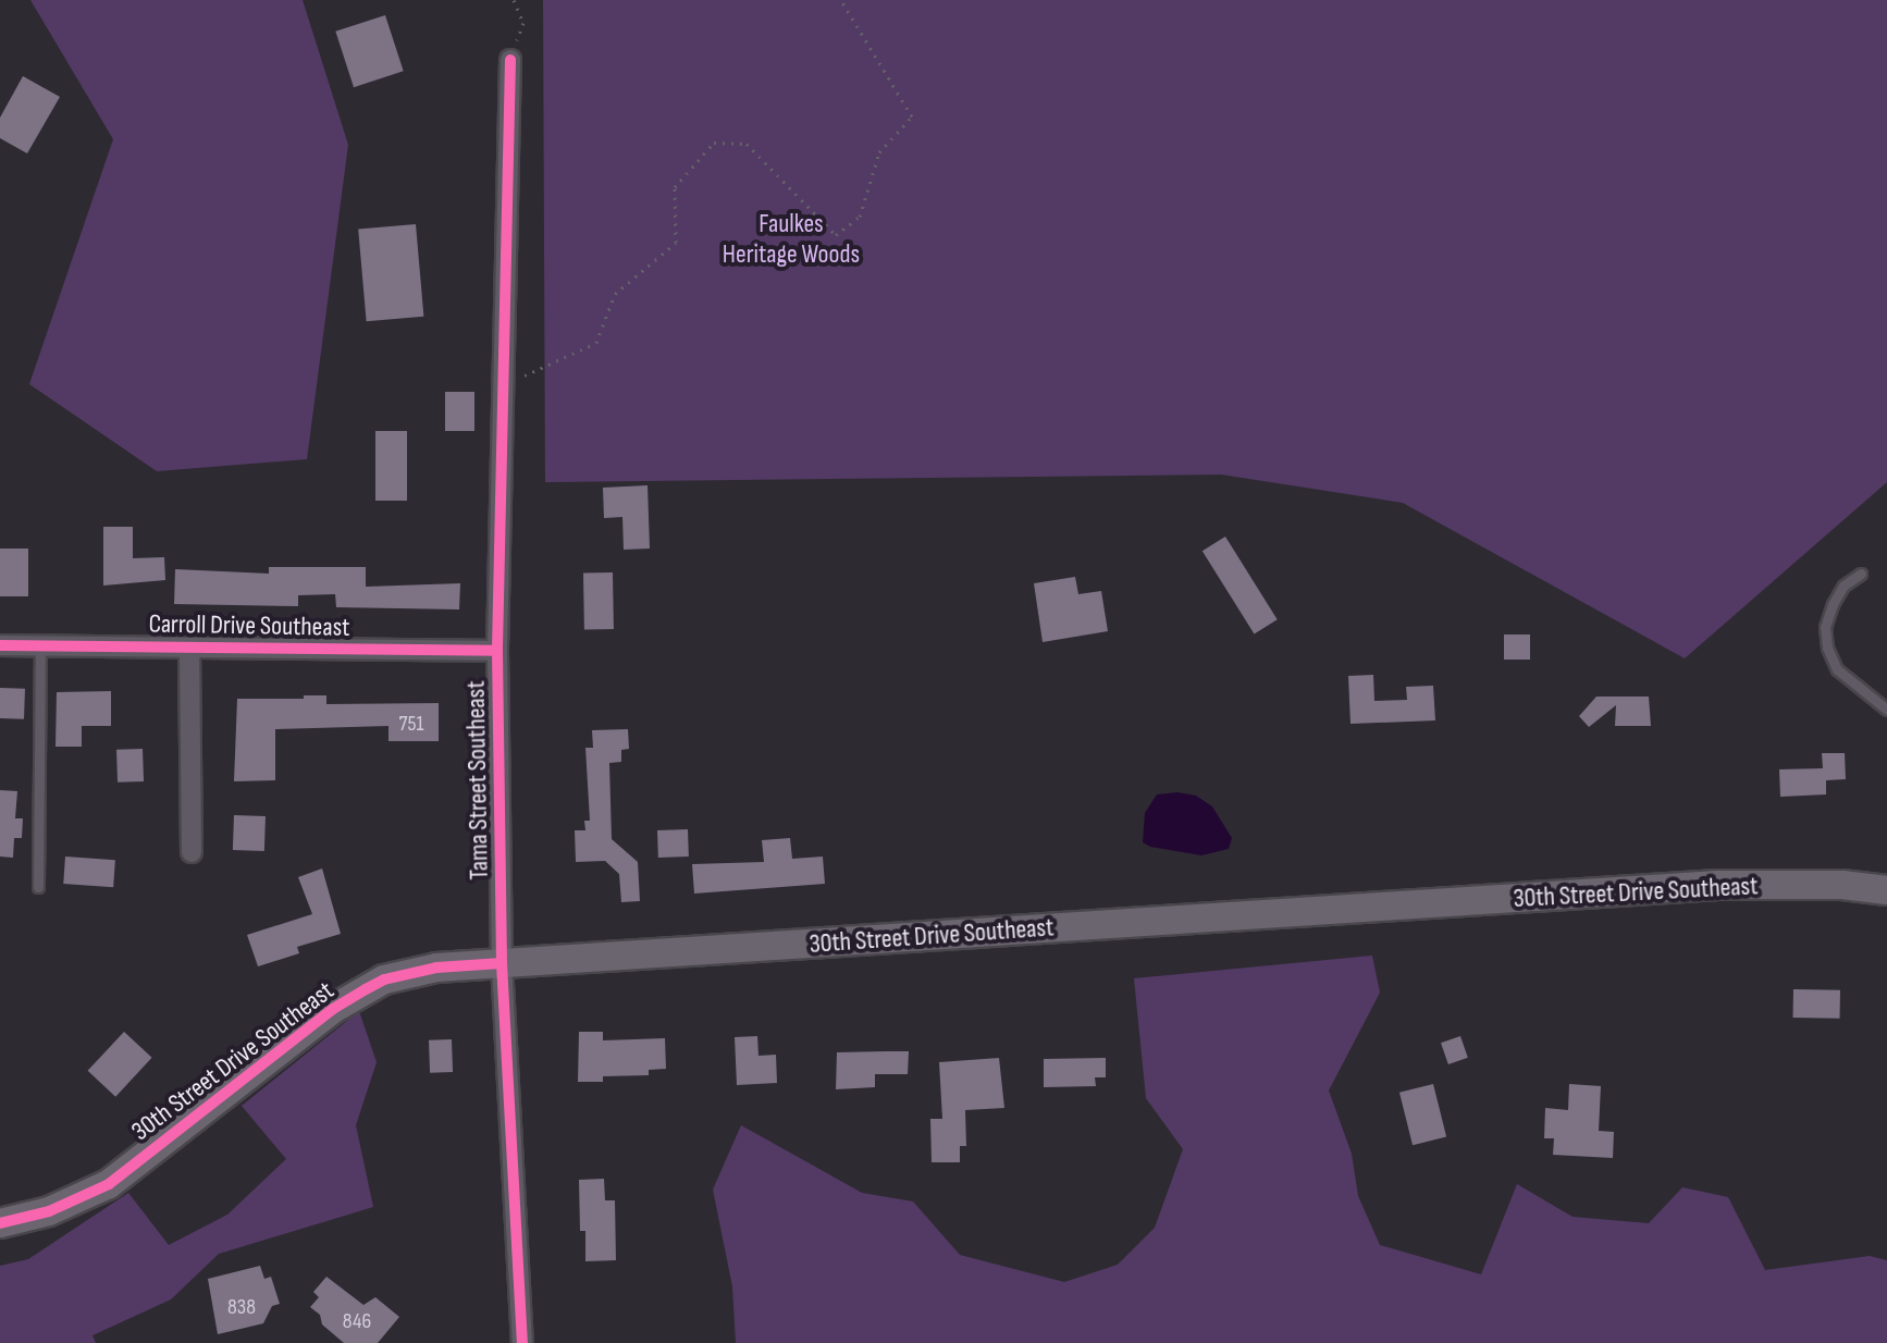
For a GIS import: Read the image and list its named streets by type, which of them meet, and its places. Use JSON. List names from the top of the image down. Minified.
{"streets":{"main road":["30th Street Drive Southeast"],"street":["Carroll Drive Southeast","Tama Street Southeast"]},"crossings":[["Carroll Drive Southeast","Tama Street Southeast"],["Tama Street Southeast","30th Street Drive Southeast"]],"parks":["Faulkes Heritage Woods"],"house_numbers":["751","838","846"]}
